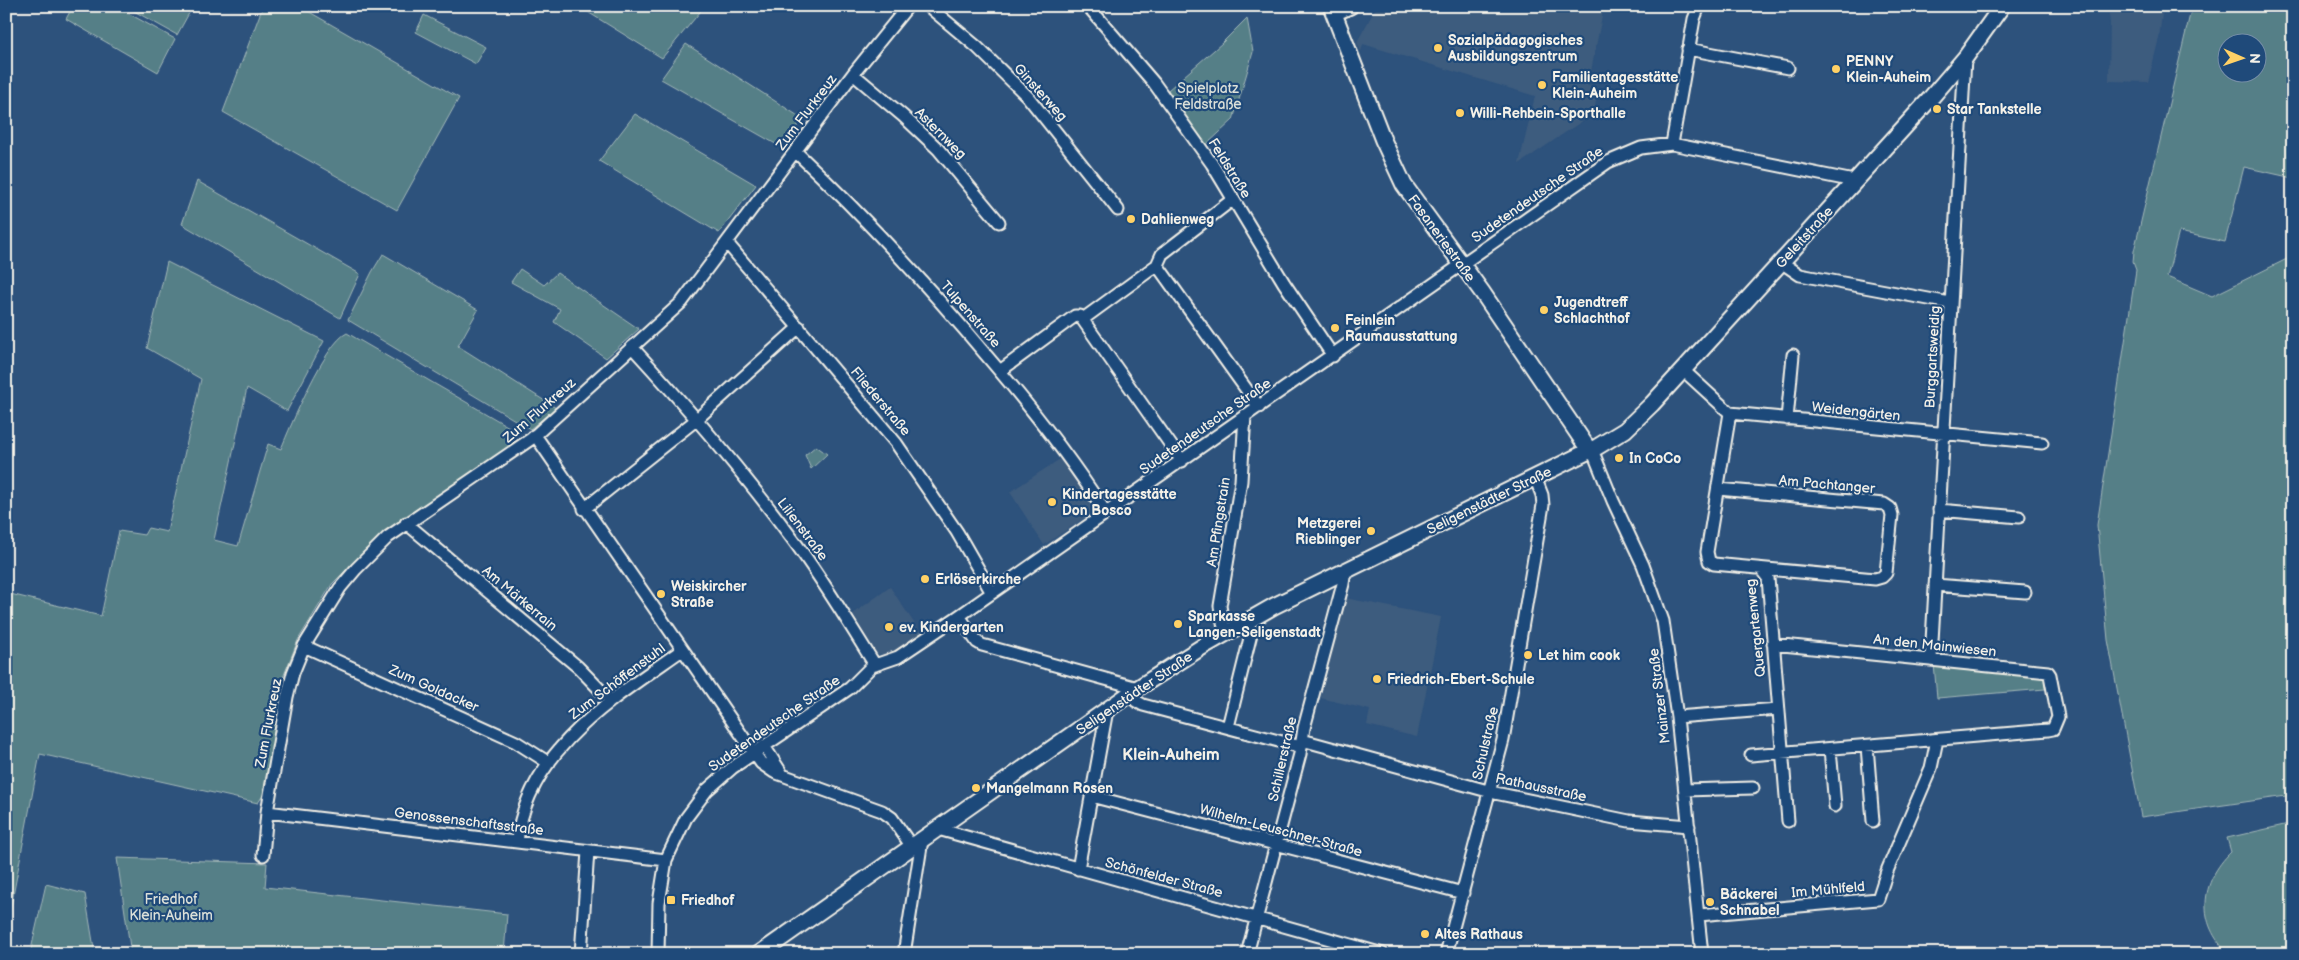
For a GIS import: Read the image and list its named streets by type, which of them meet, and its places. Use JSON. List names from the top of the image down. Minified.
{"streets":{"main road":["Geleitstraße","Fasaneriestraße","Seligenstädter Straße"],"street":["Ginsterweg","Zum Flurkreuz","Asternweg","Feldstraße","Sudetendeutsche Straße","Tulpenstraße","Burggartsweidig","Fliederstraße","Weidengärten","Am Pachtanger","Am Pfingstrain","Lilienstraße","Am Märkerrain","Quergartenweg","An den Mainwiesen","Zum Schöffenstuhl","Zum Goldacker","Mainzer Straße","Schulstraße","Schillerstraße","Rathausstraße","Genossenschaftsstraße","Wilhelm-Leuschner-Straße","Schönfelder Straße","Im Mühlfeld"]},"crossings":[["Zum Flurkreuz","Asternweg"],["Zum Flurkreuz","Tulpenstraße"],["Zum Flurkreuz","Fliederstraße"],["Zum Flurkreuz","Lilienstraße"],["Zum Flurkreuz","Am Märkerrain"],["Zum Flurkreuz","Zum Goldacker"],["Zum Flurkreuz","Genossenschaftsstraße"],["Feldstraße","Sudetendeutsche Straße"],["Sudetendeutsche Straße","Geleitstraße"],["Sudetendeutsche Straße","Fasaneriestraße"],["Sudetendeutsche Straße","Tulpenstraße"],["Sudetendeutsche Straße","Fliederstraße"],["Sudetendeutsche Straße","Am Pfingstrain"],["Sudetendeutsche Straße","Lilienstraße"],["Sudetendeutsche Straße","Rathausstraße"],["Sudetendeutsche Straße","Genossenschaftsstraße"],["Geleitstraße","Fasaneriestraße"],["Geleitstraße","Burggartsweidig"],["Geleitstraße","Seligenstädter Straße"],["Geleitstraße","Mainzer Straße"],["Fasaneriestraße","Seligenstädter Straße"],["Fasaneriestraße","Mainzer Straße"],["Burggartsweidig","Weidengärten"],["Burggartsweidig","An den Mainwiesen"],["Weidengärten","Quergartenweg"],["Am Pachtanger","Quergartenweg"],["Seligenstädter Straße","Am Pfingstrain"],["Seligenstädter Straße","Mainzer Straße"],["Seligenstädter Straße","Schulstraße"],["Seligenstädter Straße","Schillerstraße"],["Seligenstädter Straße","Rathausstraße"],["Seligenstädter Straße","Schönfelder Straße"],["Am Märkerrain","Zum Schöffenstuhl"],["Quergartenweg","An den Mainwiesen"],["An den Mainwiesen","Im Mühlfeld"],["Zum Schöffenstuhl","Zum Goldacker"],["Zum Schöffenstuhl","Genossenschaftsstraße"],["Mainzer Straße","Rathausstraße"],["Mainzer Straße","Im Mühlfeld"],["Schulstraße","Rathausstraße"],["Schulstraße","Wilhelm-Leuschner-Straße"],["Schillerstraße","Rathausstraße"],["Schillerstraße","Wilhelm-Leuschner-Straße"],["Schillerstraße","Schönfelder Straße"]],"districts":["Klein-Auheim"],"parks":["Spielplatz Feldstraße","Friedhof Klein-Auheim"],"places":{"other":["Sozialpädagogisches Ausbildungszentrum","PENNY Klein-Auheim","Familientagesstätte Klein-Auheim","Star Tankstelle","Willi-Rehbein-Sporthalle","Dahlienweg","Jugendtreff Schlachthof","Feinlein Raumausstattung","In CoCo","Kindertagesstätte Don Bosco","Metzgerei Rieblinger","Erlöserkirche","Weiskircher Straße","Sparkasse Langen-Seligenstadt","ev. Kindergarten","Let him cook","Friedrich-Ebert-Schule","Mangelmann Rosen","Bäckerei Schnabel","Altes Rathaus"],"transit":["Friedhof"]},"north":"right"}
